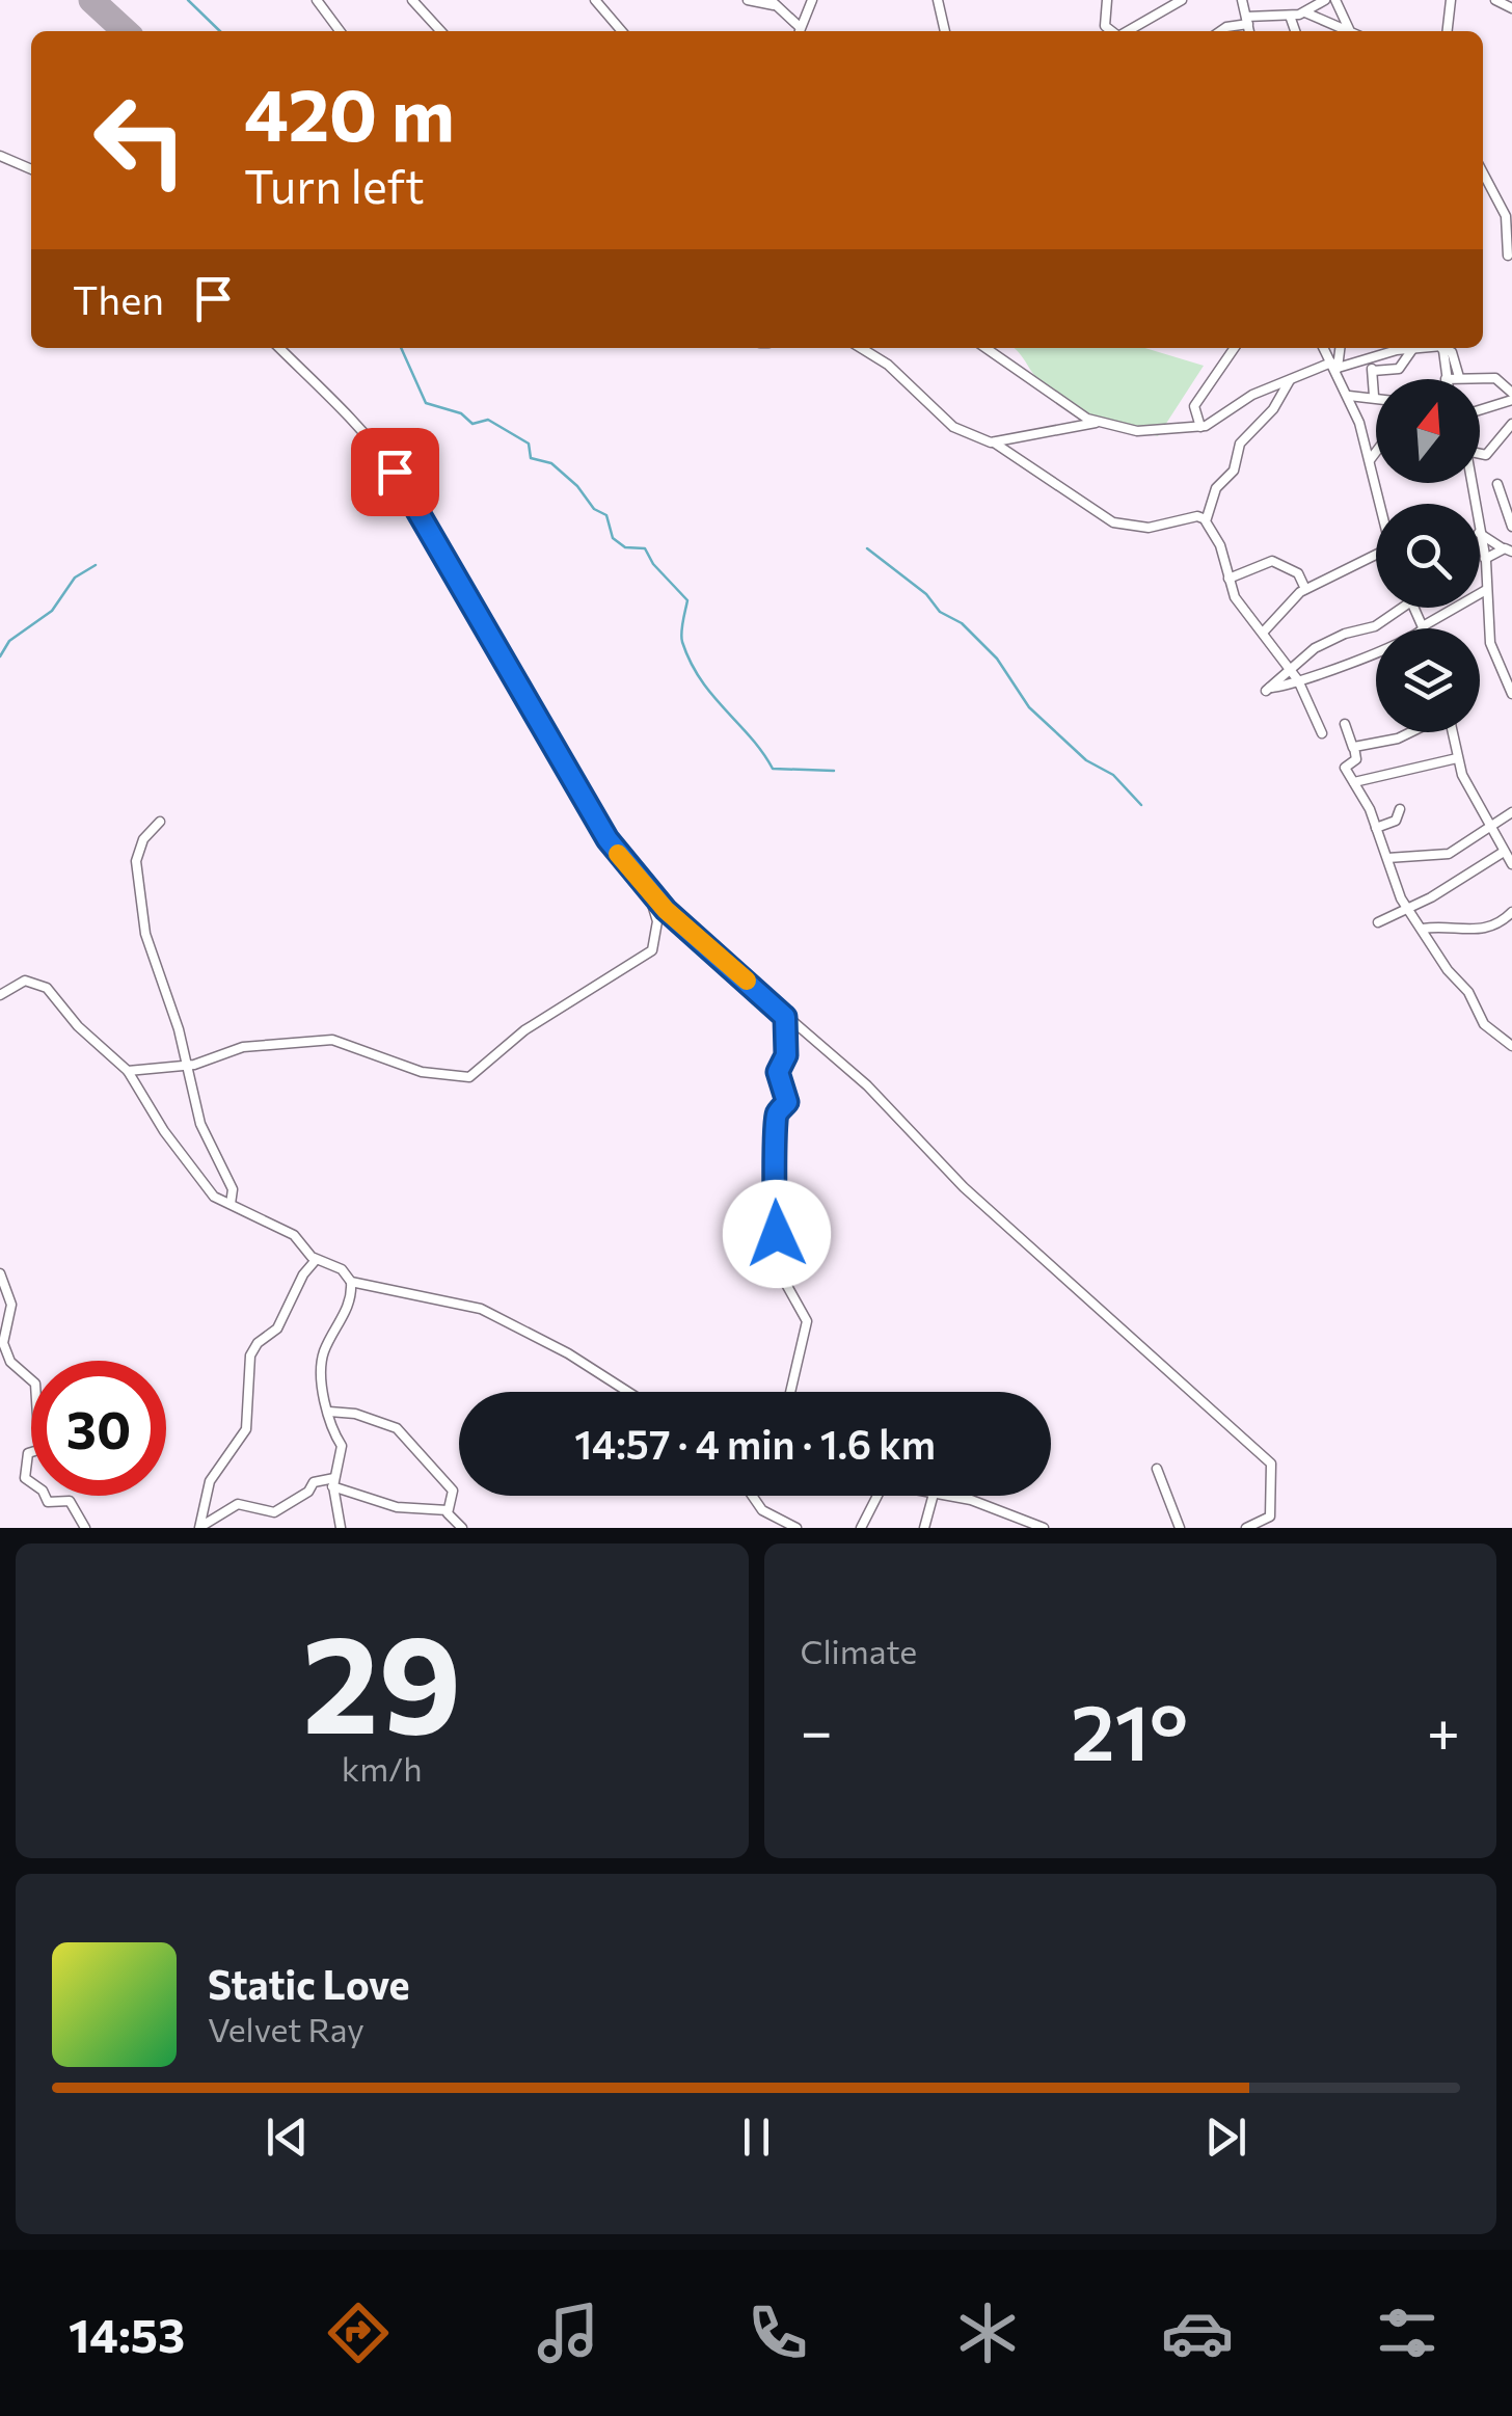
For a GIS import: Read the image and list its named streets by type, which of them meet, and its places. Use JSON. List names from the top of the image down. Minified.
{"north":"top","page":{"turn":["420 m","Turn left"],"then":"Then","limit":"30","trip":"14:57 · 4 min · 1.6 km","tile":[["29","km/h"],"Climate"],"heat":["−","21°","+"],"song":["Static Love","Velvet Ray"],"tabs":"14:53"}}
